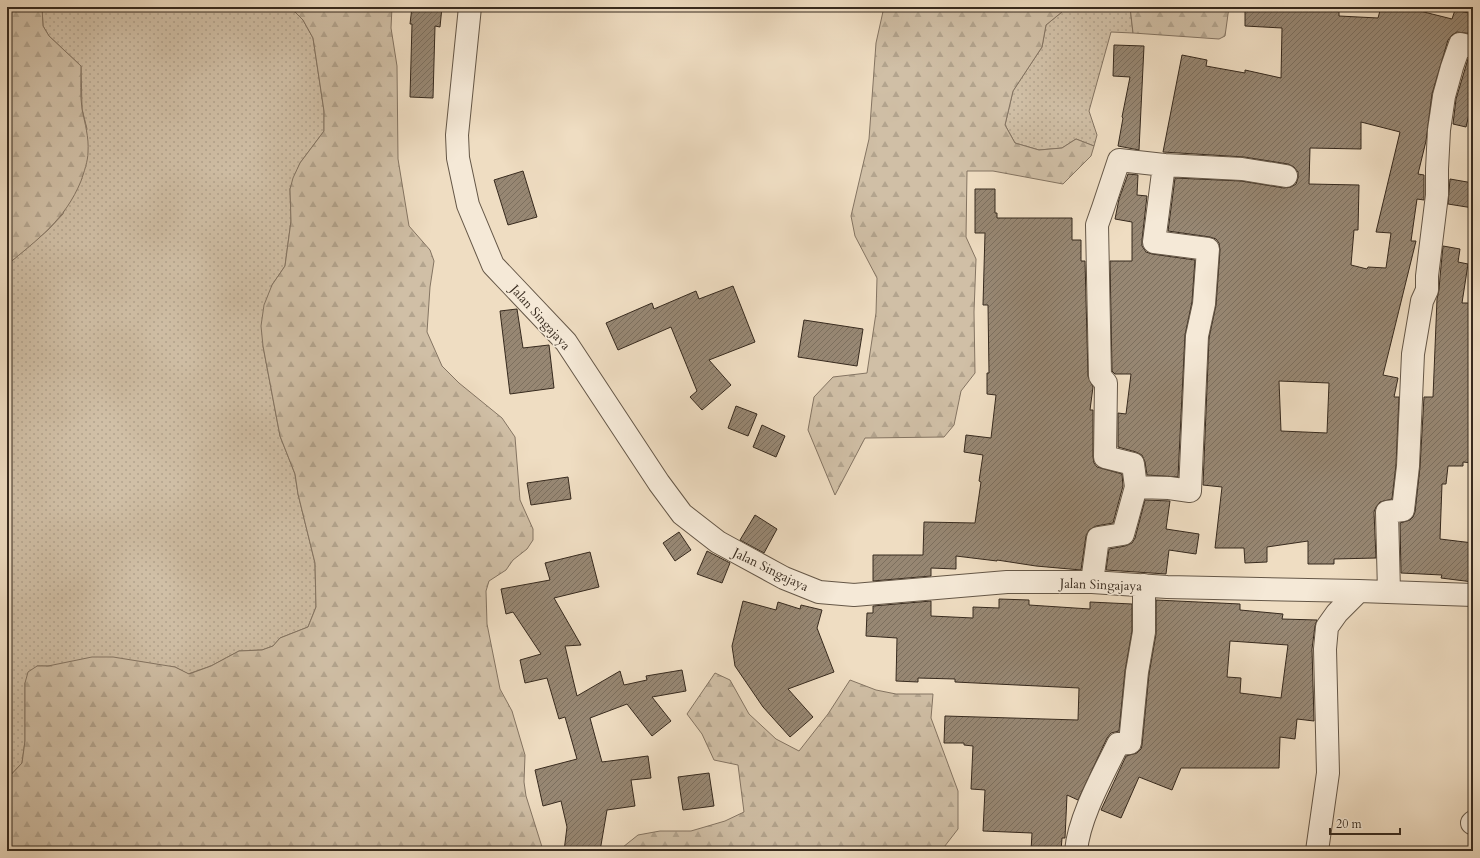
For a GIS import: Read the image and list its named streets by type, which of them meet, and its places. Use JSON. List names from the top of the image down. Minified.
{"streets":{"street":["Jalan Singajaya"]},"scale_bar":"20 m"}
